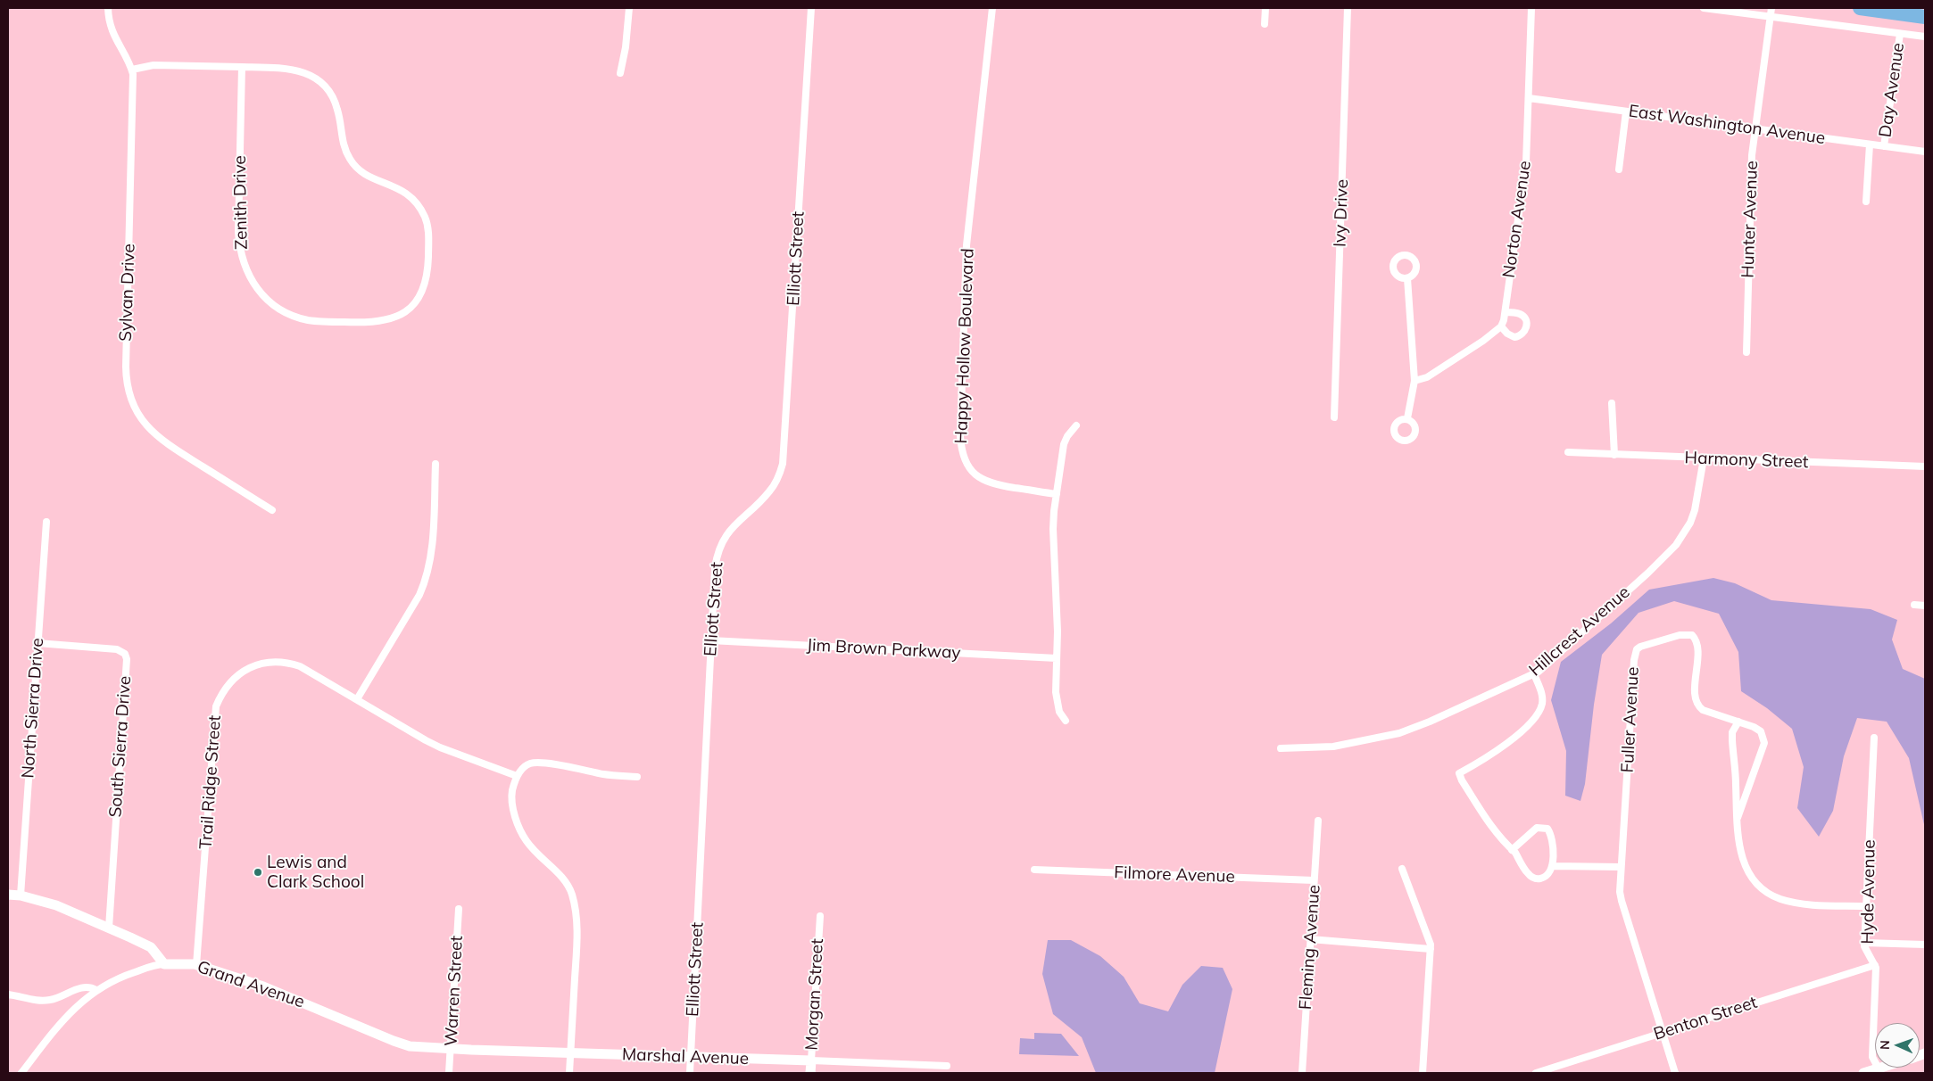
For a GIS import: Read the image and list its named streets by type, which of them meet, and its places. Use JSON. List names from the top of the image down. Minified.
{"streets":{"street":["Day Avenue","East Washington Avenue","Zenith Drive","Ivy Drive","Norton Avenue","Hunter Avenue","Elliott Street","Sylvan Drive","Happy Hollow Boulevard","Harmony Street","Hillcrest Avenue","Jim Brown Parkway","North Sierra Drive","Fuller Avenue","South Sierra Drive","Trail Ridge Street","Filmore Avenue","Hyde Avenue","Fleming Avenue","Grand Avenue","Warren Street","Morgan Street","Benton Street","Marshal Avenue"]},"crossings":[["Day Avenue","East Washington Avenue"],["East Washington Avenue","Norton Avenue"],["East Washington Avenue","Hunter Avenue"],["Zenith Drive","Sylvan Drive"],["Elliott Street","Jim Brown Parkway"],["Elliott Street","Marshal Avenue"],["Harmony Street","Hillcrest Avenue"],["North Sierra Drive","South Sierra Drive"],["Fuller Avenue","Benton Street"],["Trail Ridge Street","Grand Avenue"],["Filmore Avenue","Fleming Avenue"],["Hyde Avenue","Benton Street"],["Grand Avenue","Warren Street"],["Grand Avenue","Marshal Avenue"],["Warren Street","Marshal Avenue"],["Morgan Street","Marshal Avenue"]],"places":["Lewis and Clark School"],"north":"left"}
